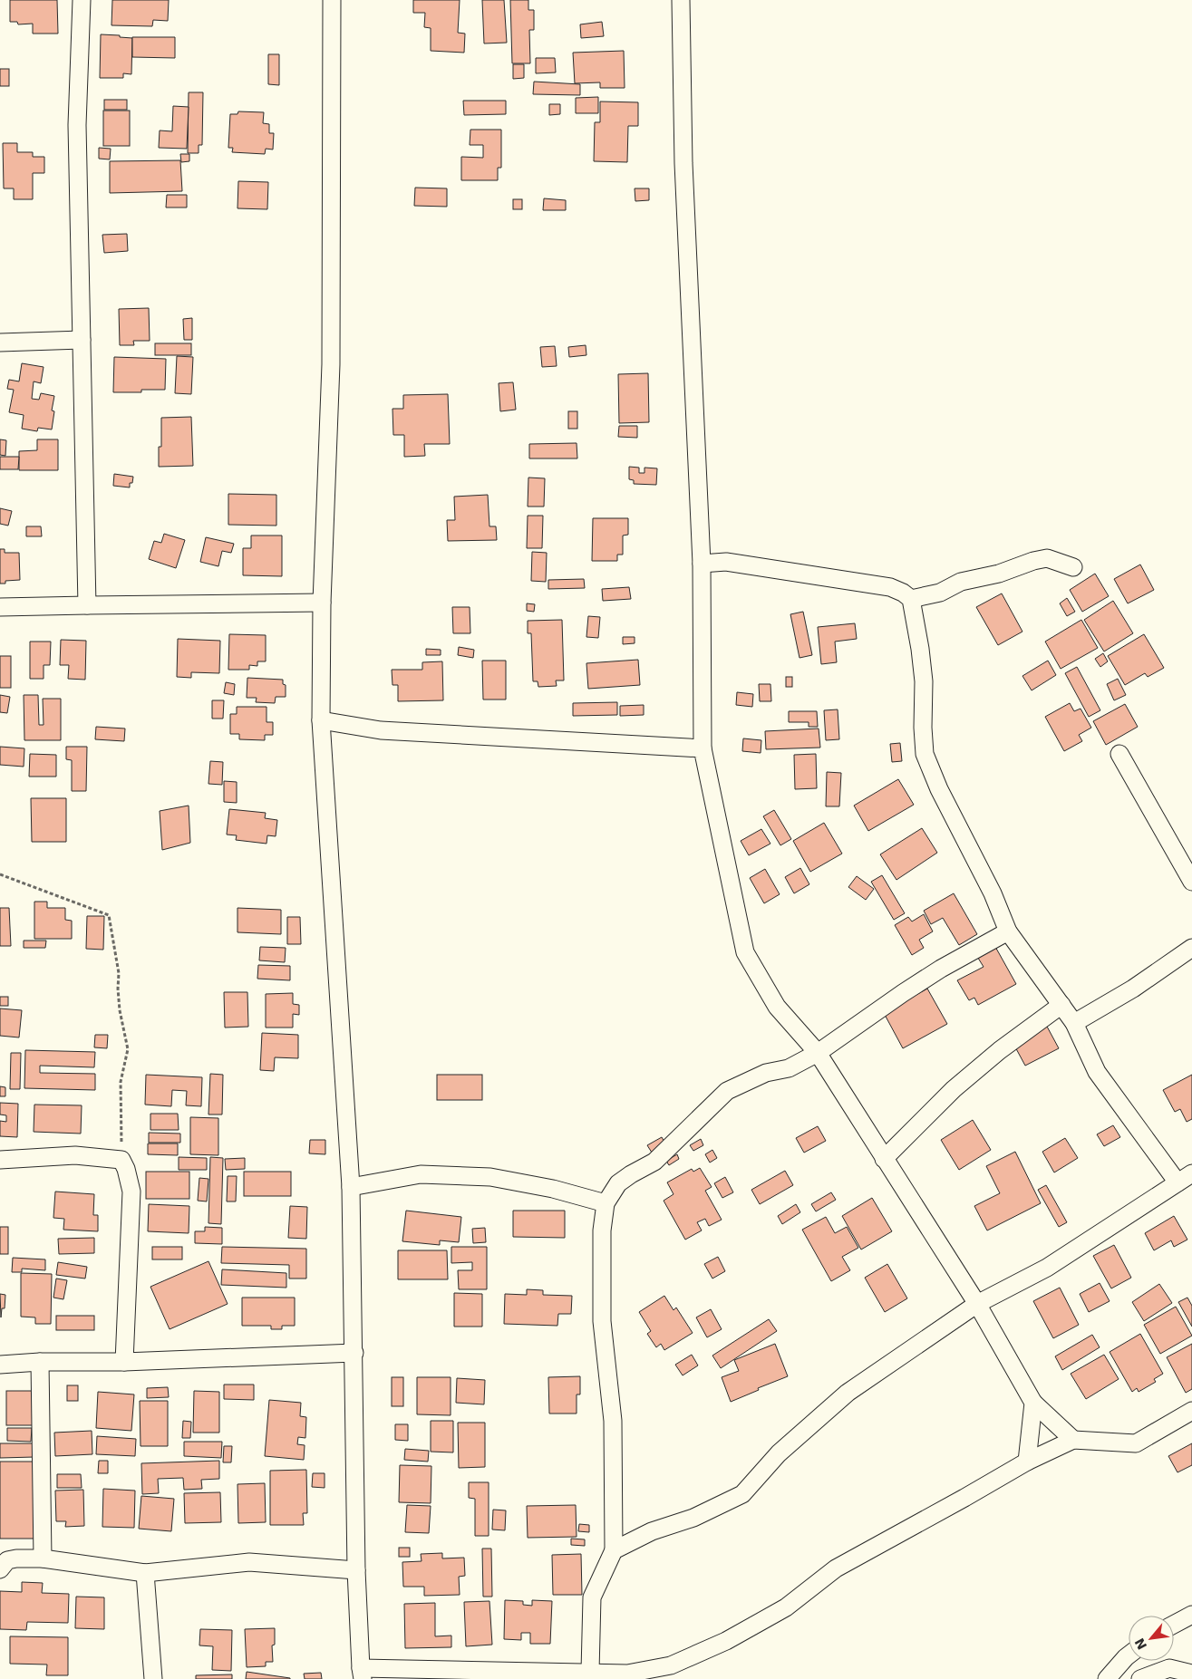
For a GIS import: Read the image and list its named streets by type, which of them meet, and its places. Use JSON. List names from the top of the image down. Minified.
{"north":"bottom left"}
